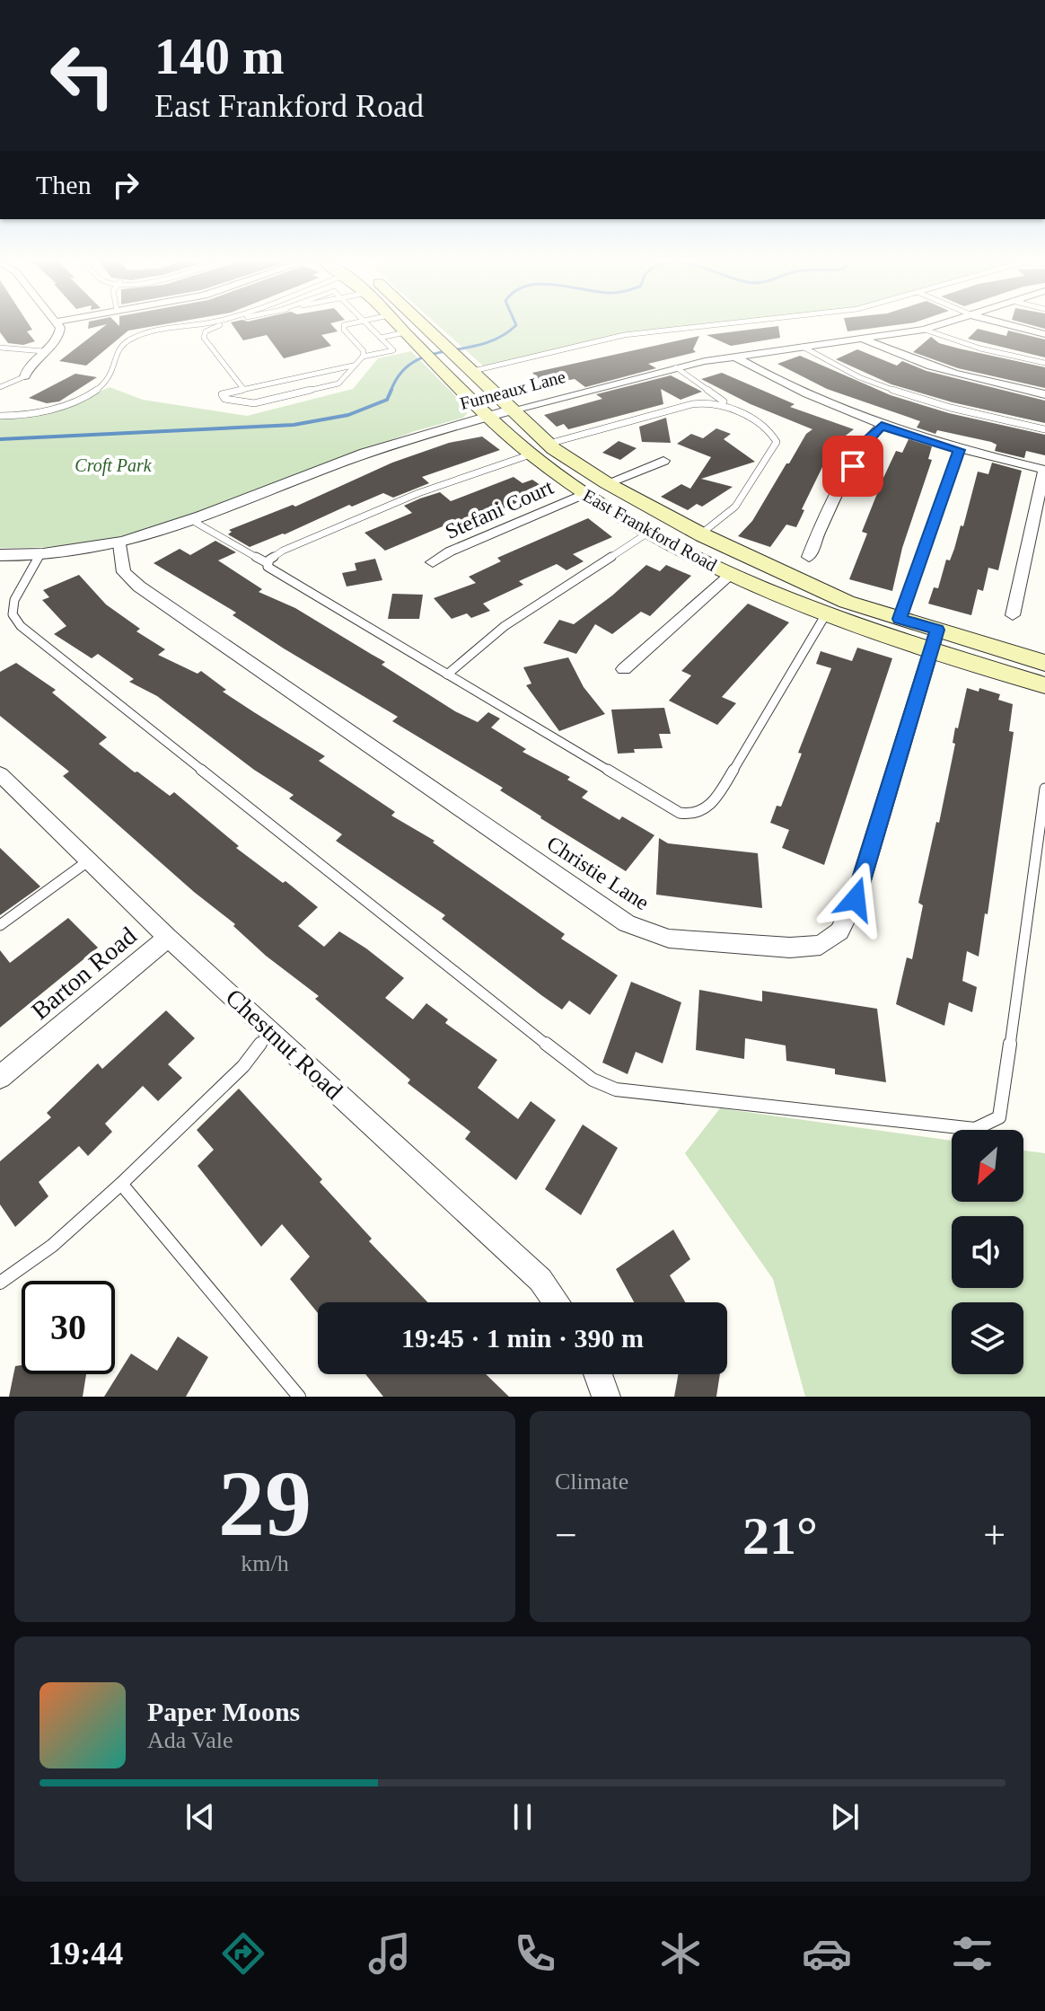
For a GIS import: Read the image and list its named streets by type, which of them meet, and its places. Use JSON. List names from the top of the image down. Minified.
{"streets":{"main road":["East Frankford Road"],"street":["Furneaux Lane","Stefani Court","Christie Lane","Barton Road","Chestnut Road"]},"crossings":[["Furneaux Lane","East Frankford Road"],["Furneaux Lane","Christie Lane"],["Stefani Court","East Frankford Road"],["East Frankford Road","Christie Lane"],["Barton Road","Chestnut Road"]],"parks":["Croft Park"],"north":"bottom left","page":{"turn":["140 m","East Frankford Road"],"then":"Then","limit":"30","trip":"19:45 · 1 min · 390 m","tile":[["29","km/h"],"Climate"],"heat":["−","21°","+"],"song":["Paper Moons","Ada Vale"],"tabs":"19:44"}}
